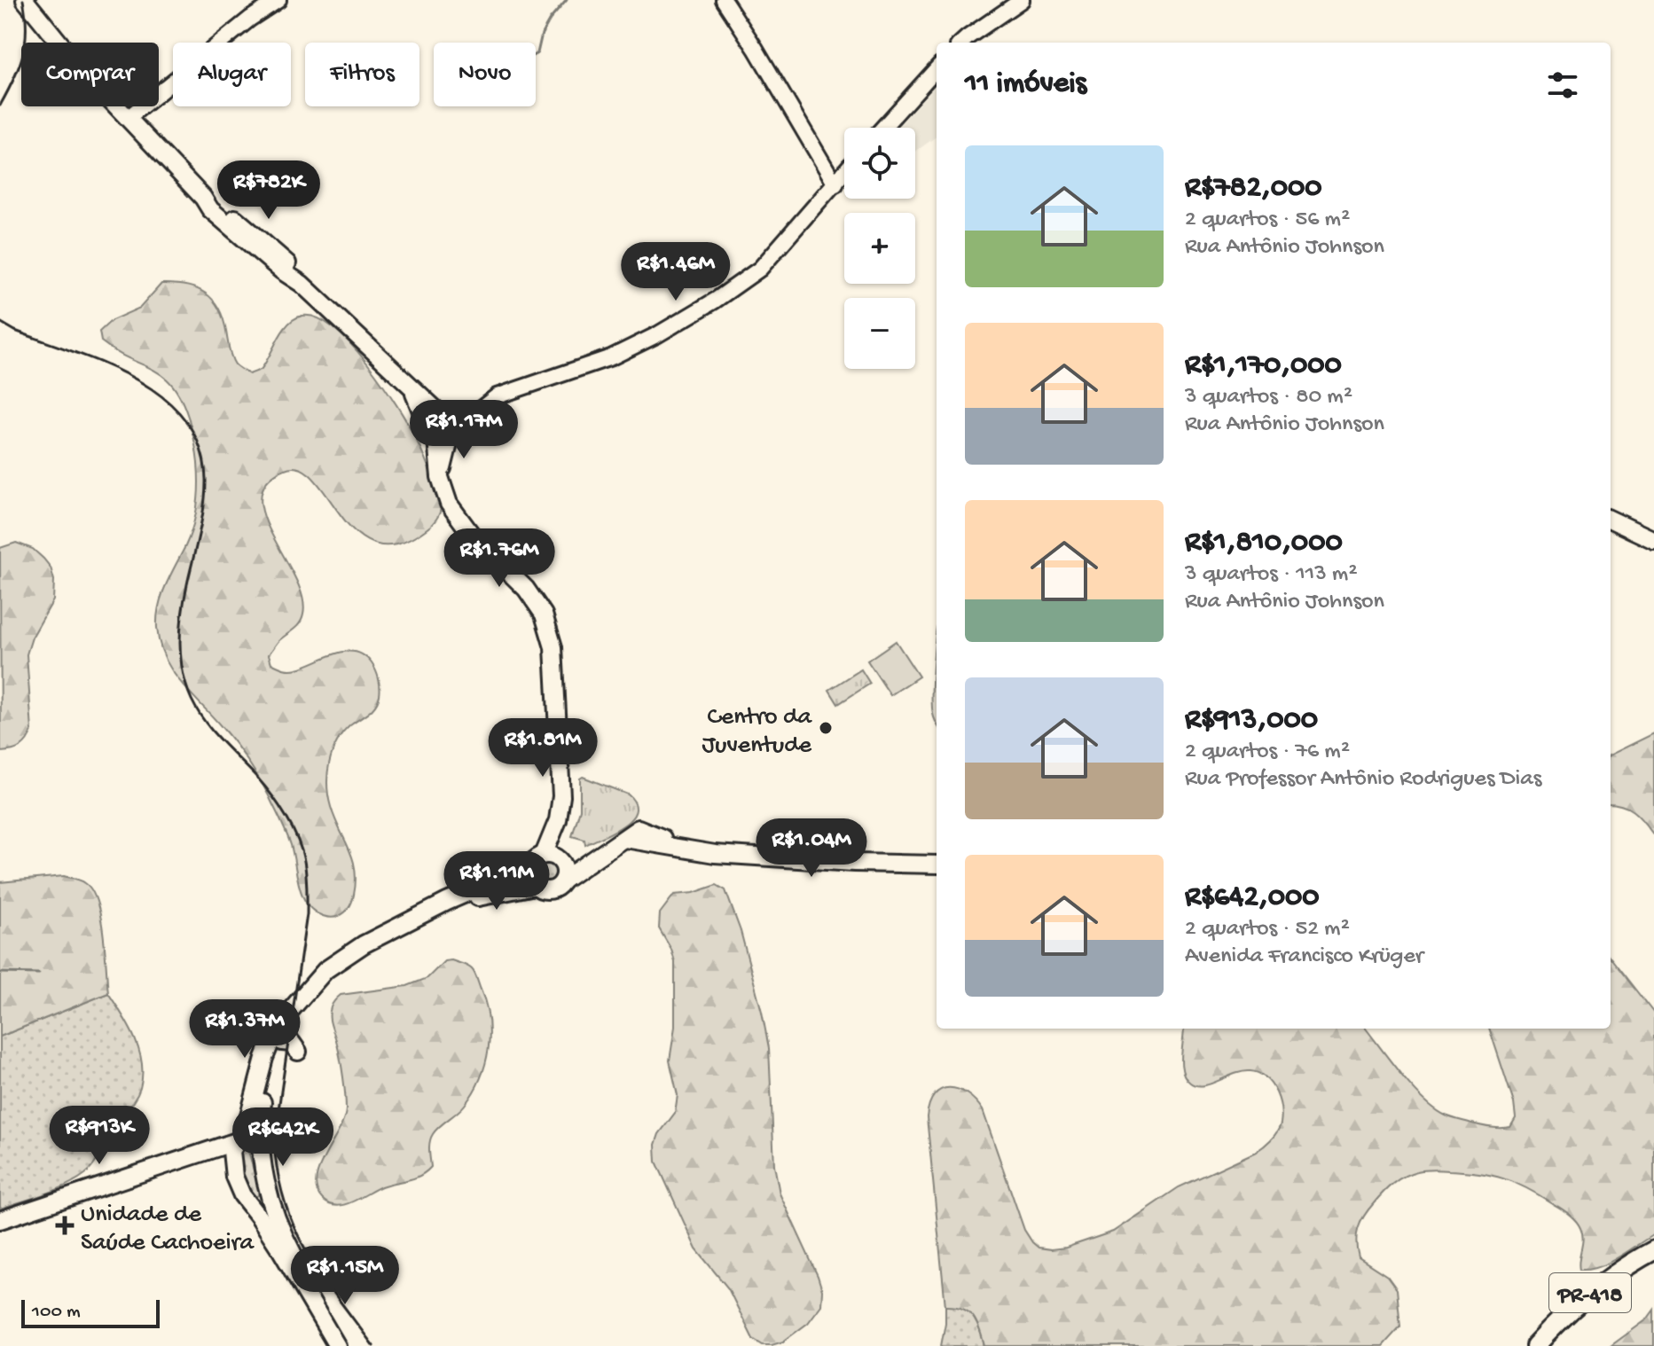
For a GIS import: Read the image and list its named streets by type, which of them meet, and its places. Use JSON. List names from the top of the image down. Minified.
{"streets":{"highway":["PR-418"]},"places":{"other":["Centro da Juventude"],"health":["Unidade de Saúde Cachoeira"]},"scale_bar":"100 m","page":{"chip":["Comprar","Alugar","Filtros","Novo"],"heading":"11 imóveis","map_buttons":["+","−"],"list":[{"name":"R$782,000","note":"2 quartos · 56 m² · Rua Antônio Johnson"},{"name":"R$1,170,000","note":"3 quartos · 80 m² · Rua Antônio Johnson"},{"name":"R$1,810,000","note":"3 quartos · 113 m² · Rua Antônio Johnson"},{"name":"R$913,000","note":"2 quartos · 76 m² · Rua Professor Antônio Rodrigues Dias"},{"name":"R$642,000","note":"2 quartos · 52 m² · Avenida Francisco Krüger"}],"price":["R$782K","R$1.46M","R$1.17M","R$1.76M","R$1.81M","R$1.04M","R$1.11M","R$1.37M","R$913K","R$642K","R$1.15M"],"scale":"100 m"}}
